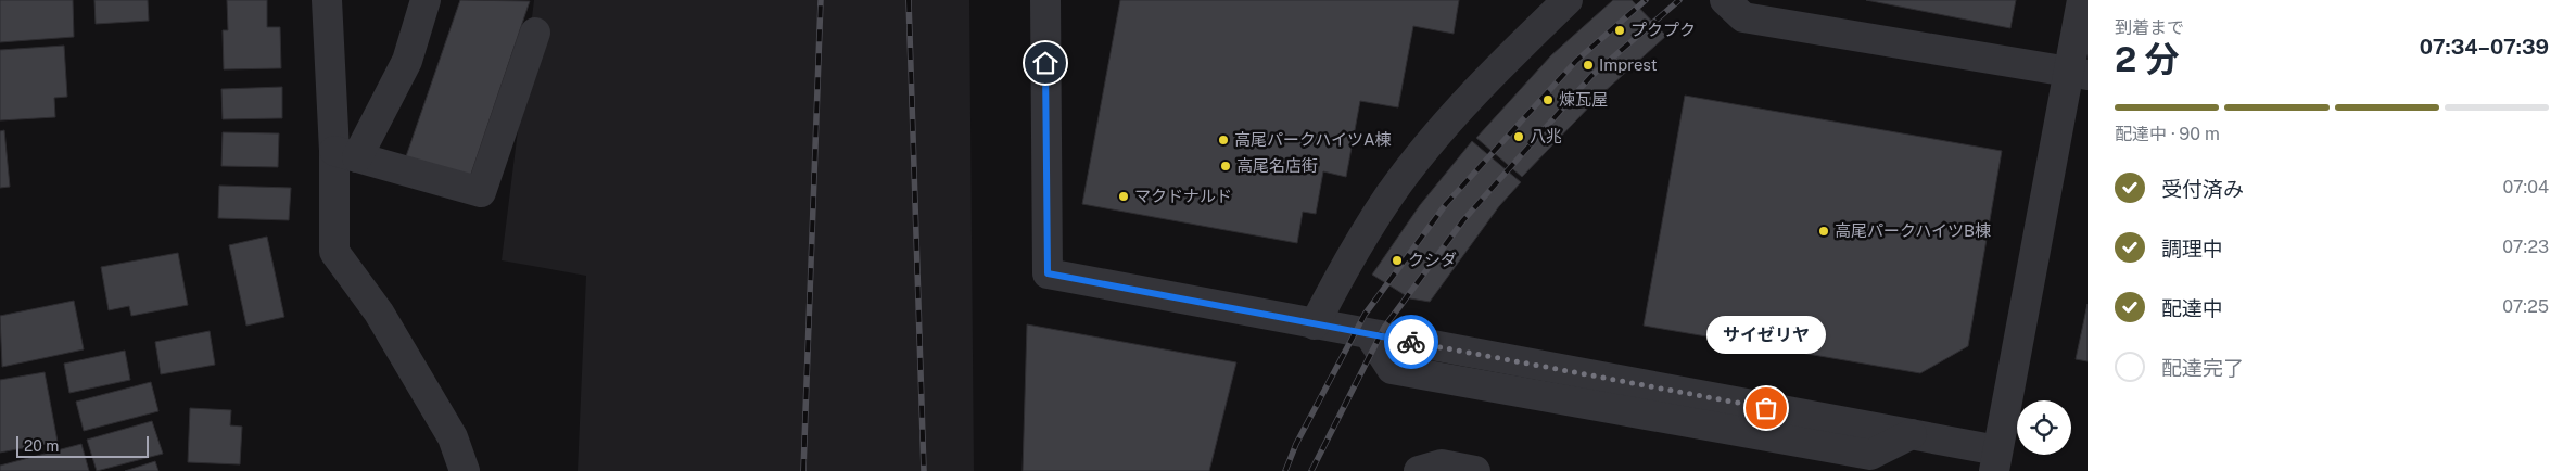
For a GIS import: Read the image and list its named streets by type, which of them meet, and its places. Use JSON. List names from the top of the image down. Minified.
{"places":["プクプク","Imprest","煉瓦屋","八兆","高尾パークハイツA棟","高尾名店街","マクドナルド","高尾パークハイツB棟","クシダ","サイゼリヤ"],"scale_bar":"20 m","page":{"heading":["2 分","到着まで","07:34–07:39"],"bar":"配達中 · 90 m","list":[["受付済み","07:04"],["調理中","07:23"],["配達中","07:25"],"配達完了"],"bubble":"サイゼリヤ","scale":"20 m"}}
